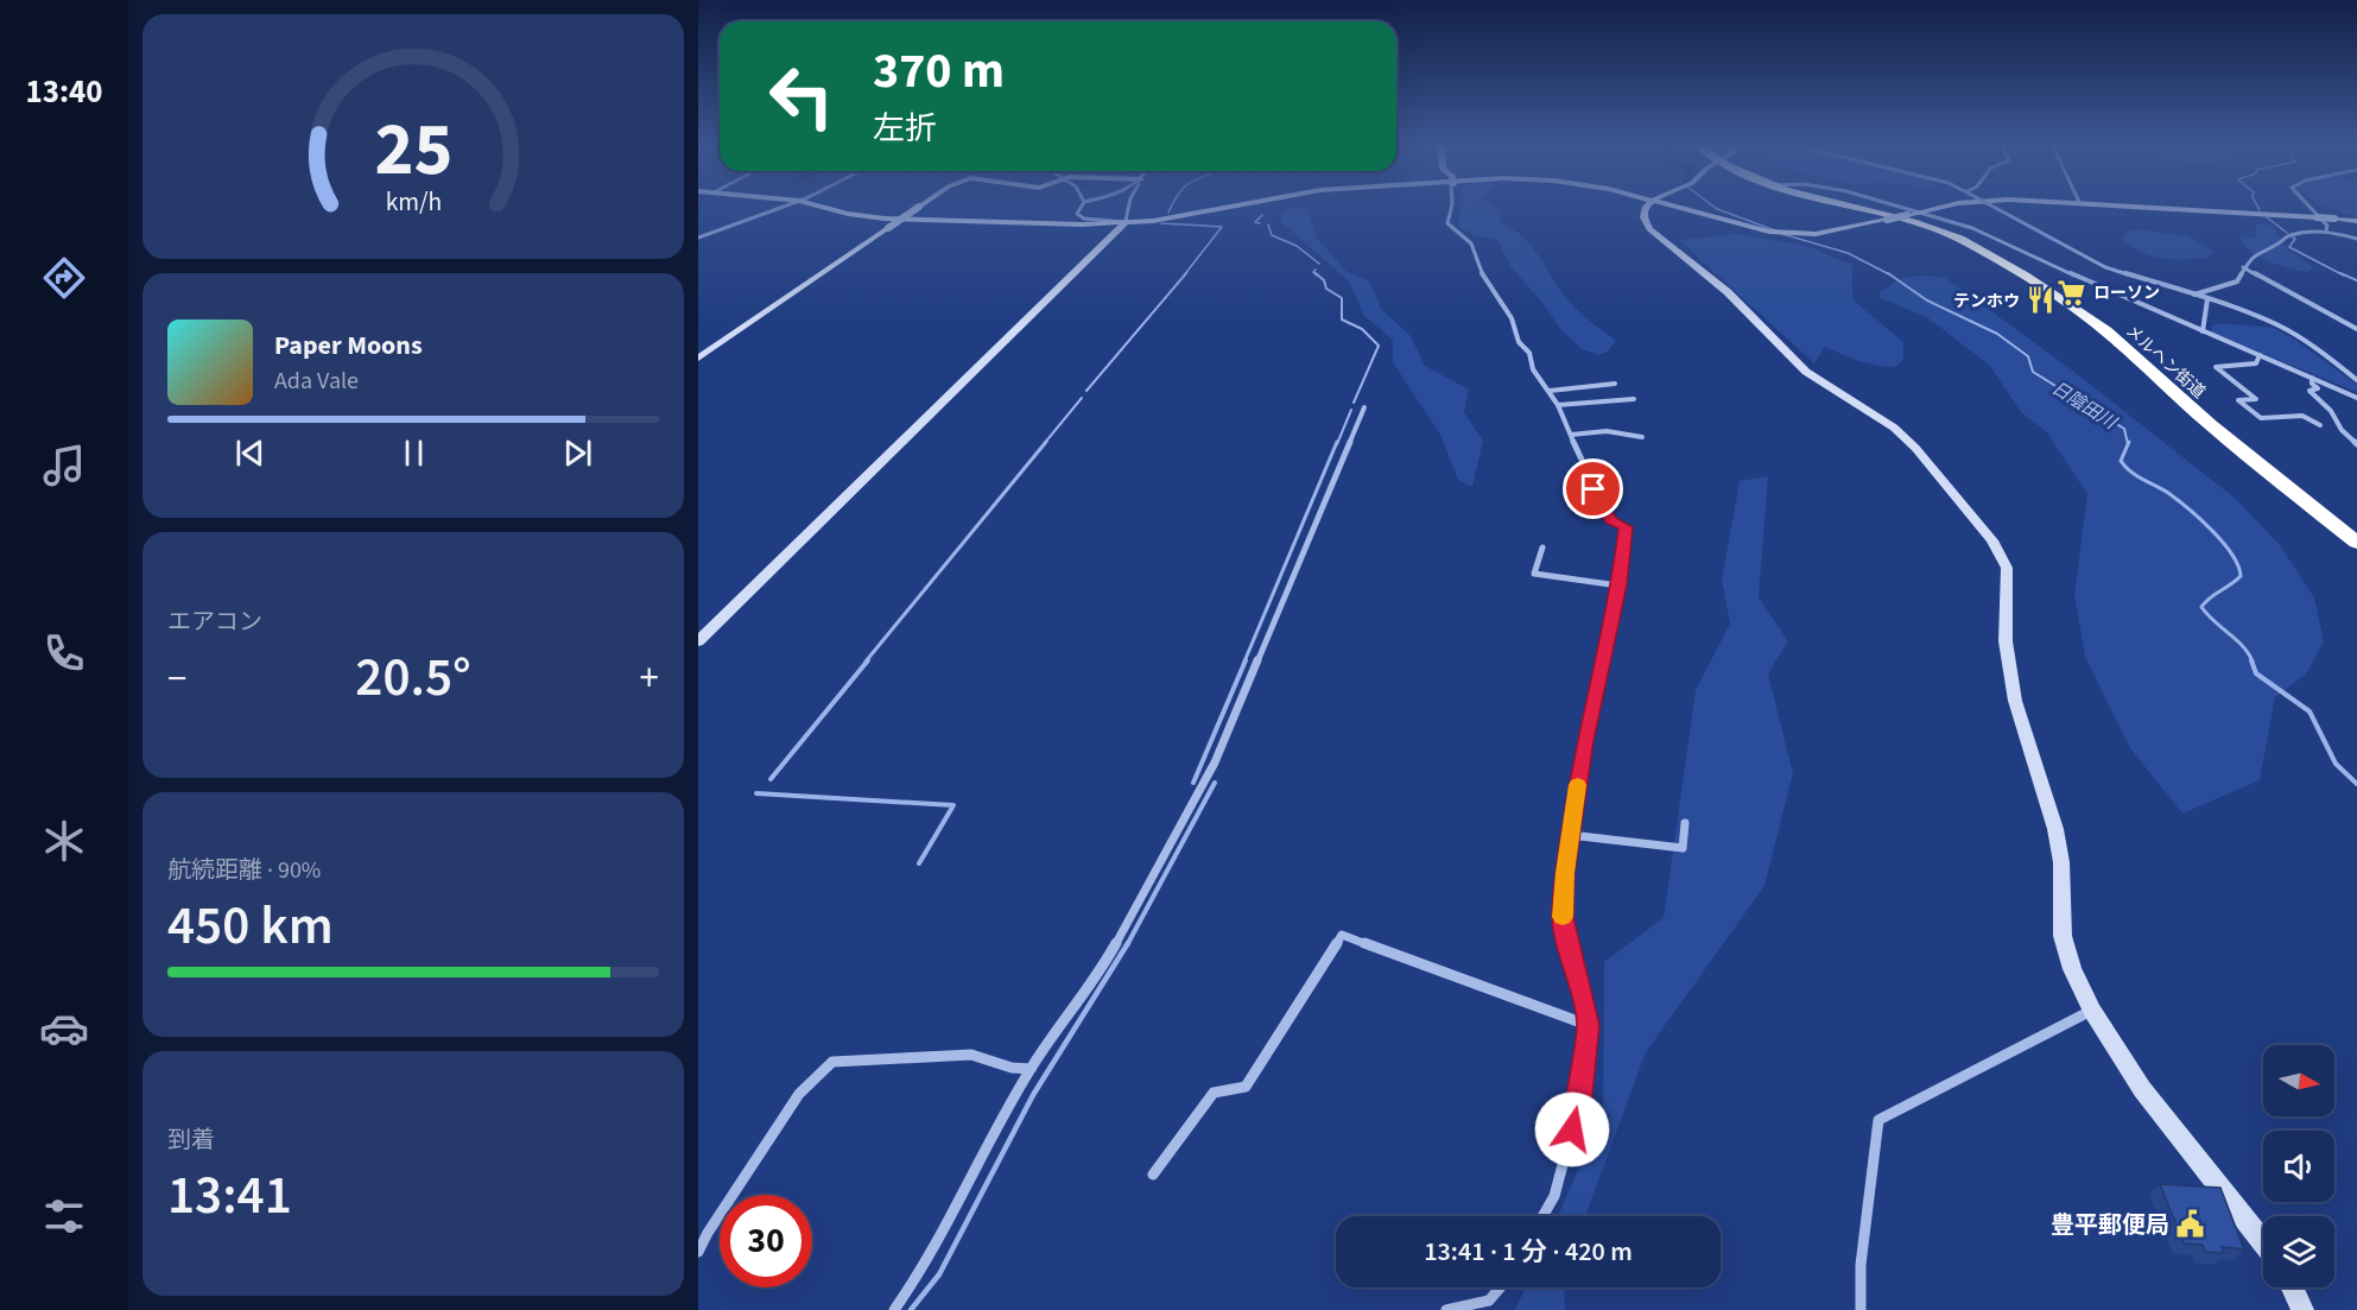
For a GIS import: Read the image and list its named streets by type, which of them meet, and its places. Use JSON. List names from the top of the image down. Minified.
{"streets":{"highway":["メルヘン街道"]},"water":["日陰田川"],"places":{"supermarket":["ローソン"],"restaurant":["テンホウ"],"public building":["豊平郵便局"]},"north":"right","page":{"tabs":"13:40","turn":["370 m","左折"],"song":["Paper Moons","Ada Vale"],"tile":["エアコン",["航続距離 · 90%","450 km"],["到着","13:41"]],"heat":["−","20.5°","+"],"limit":"30","trip":"13:41 · 1 分 · 420 m","gauge":["25","km/h"]}}
